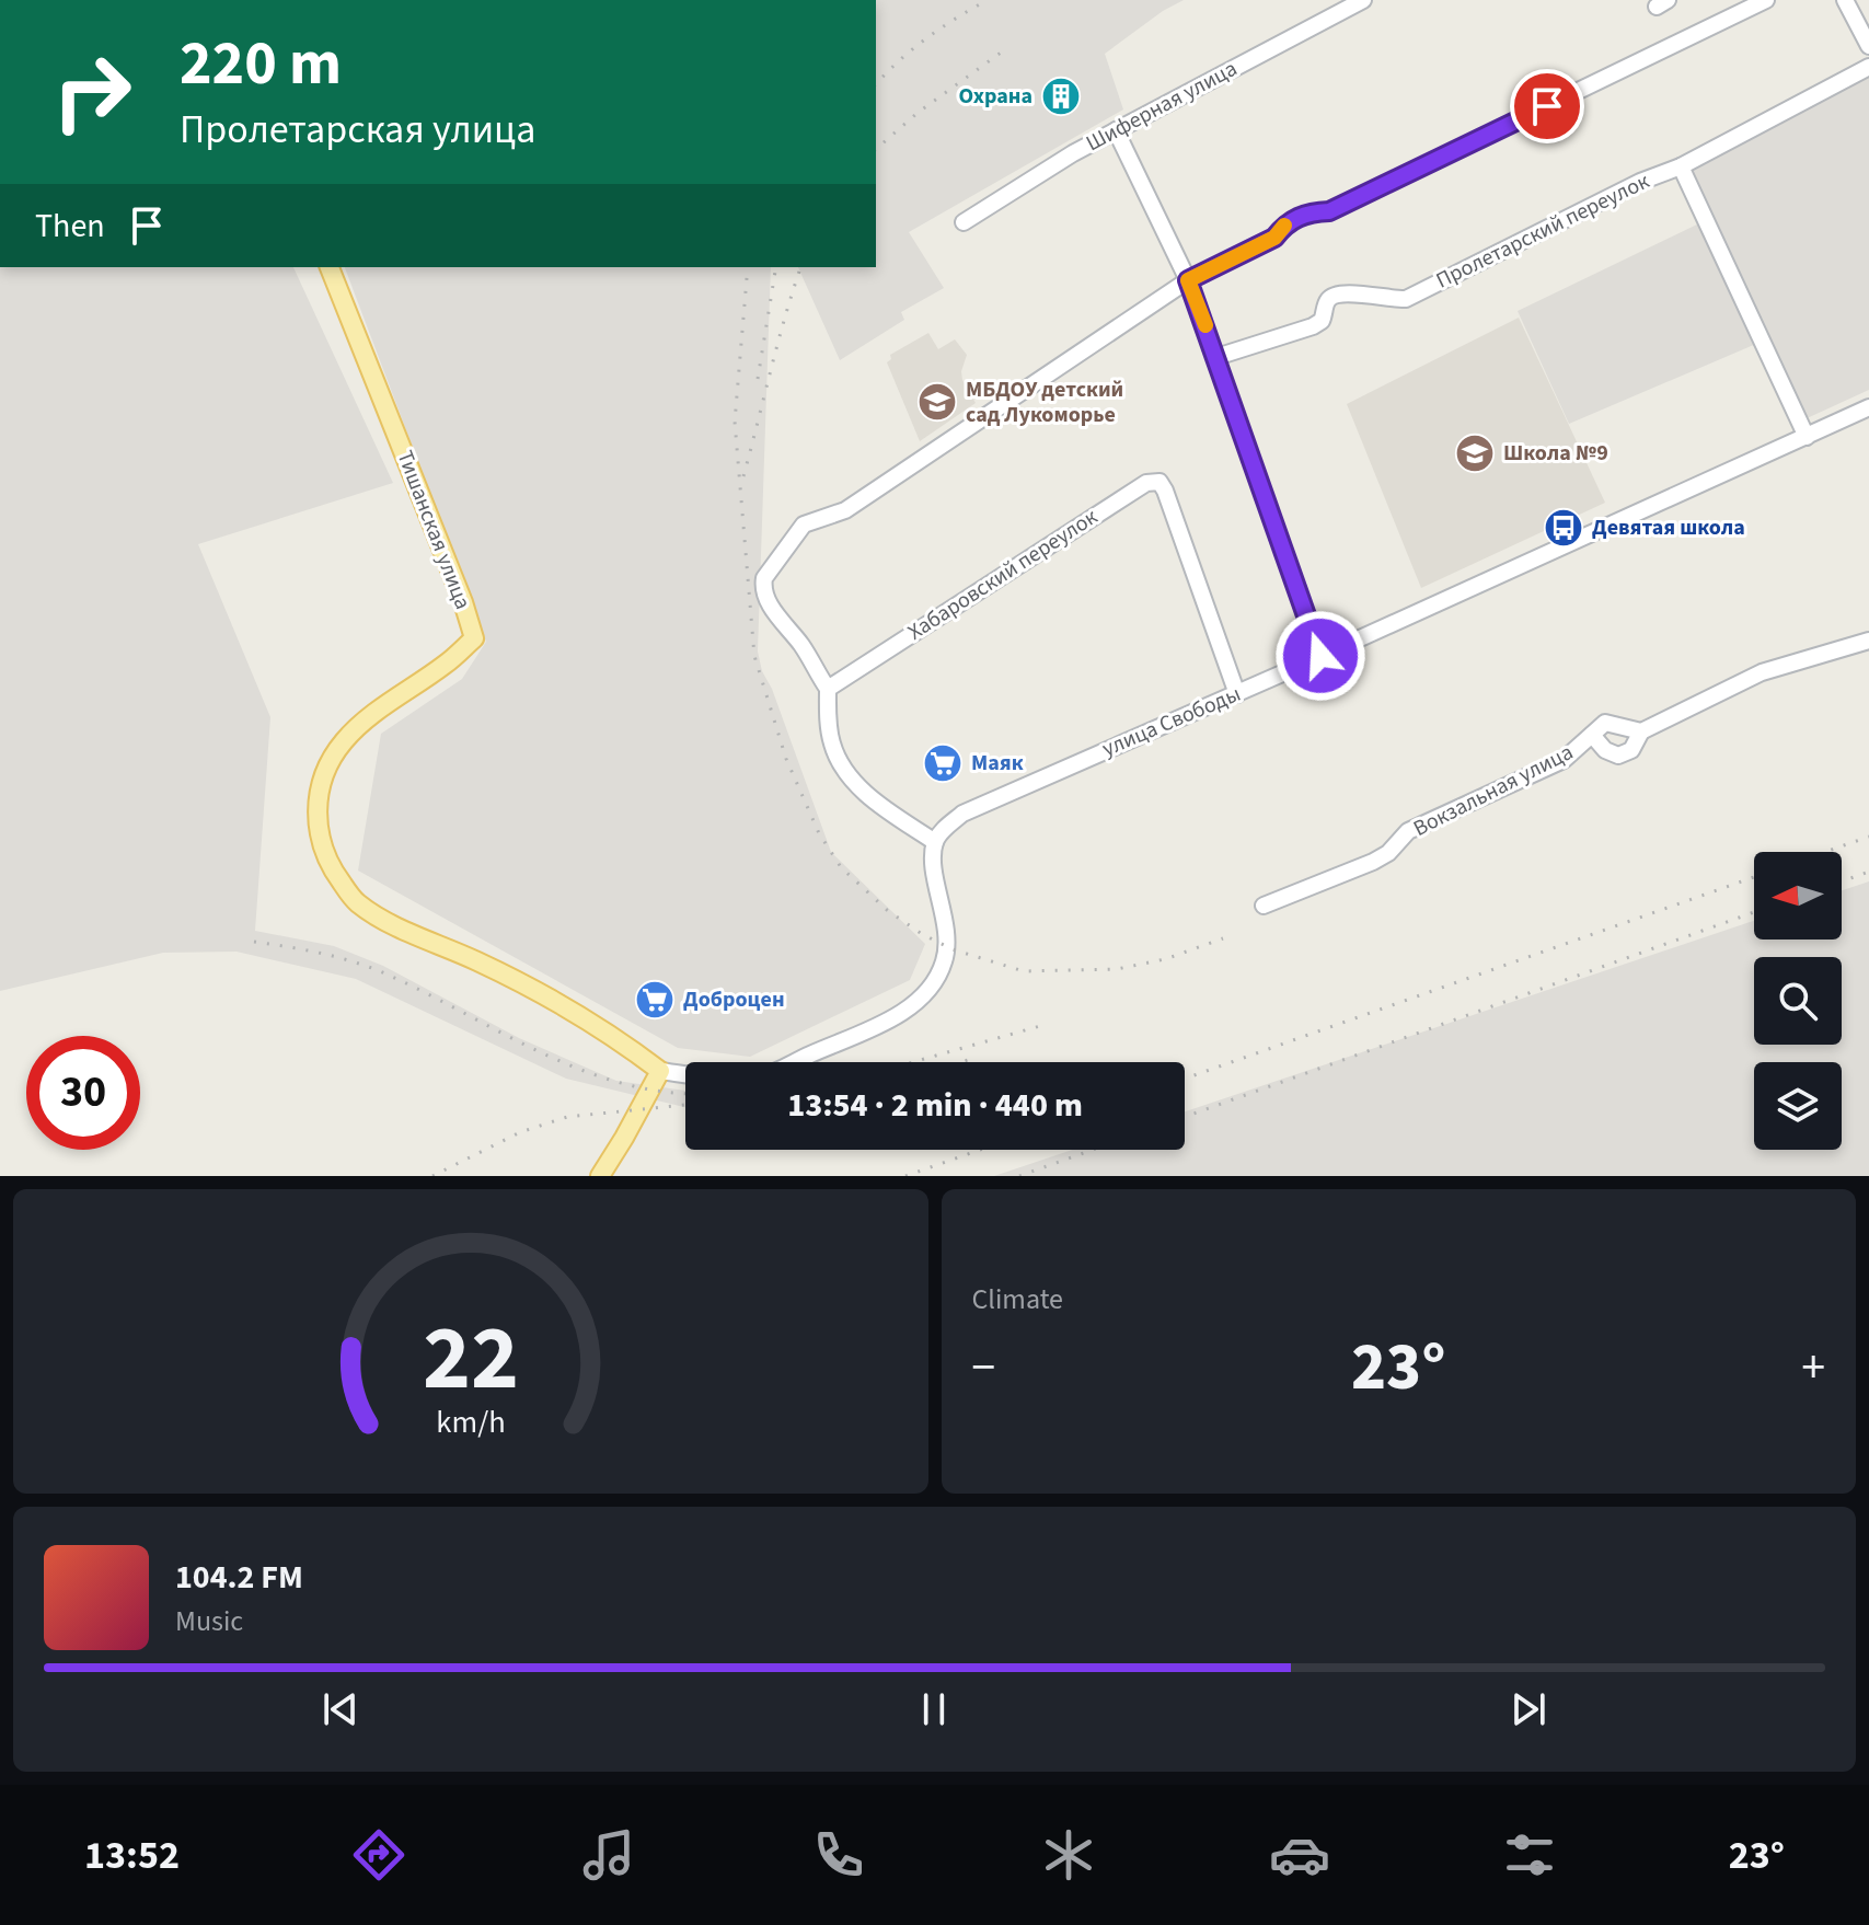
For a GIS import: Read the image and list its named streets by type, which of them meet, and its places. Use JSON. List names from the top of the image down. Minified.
{"streets":{"main road":["Тишанская улица"],"street":["Шиферная улица","Пролетарский переулок","Хабаровский переулок","улица Свободы","Вокзальная улица"]},"crossings":[["Хабаровский переулок","улица Свободы"]],"places":{"building":["Охрана"],"school or university":["МБДОУ детский сад Лукоморье","Школа №9"],"bus stop":["Девятая школа"],"supermarket":["Mаяк","Доброцен"]},"north":"left","page":{"turn":["220 m","Пролетарская улица"],"then":"Then","limit":"30","trip":"13:54 · 2 min · 440 m","tile":"Climate","heat":["−","23°","+"],"song":["104.2 FM","Music"],"tabs":["13:52","23°"],"gauge":["22","km/h"]}}
